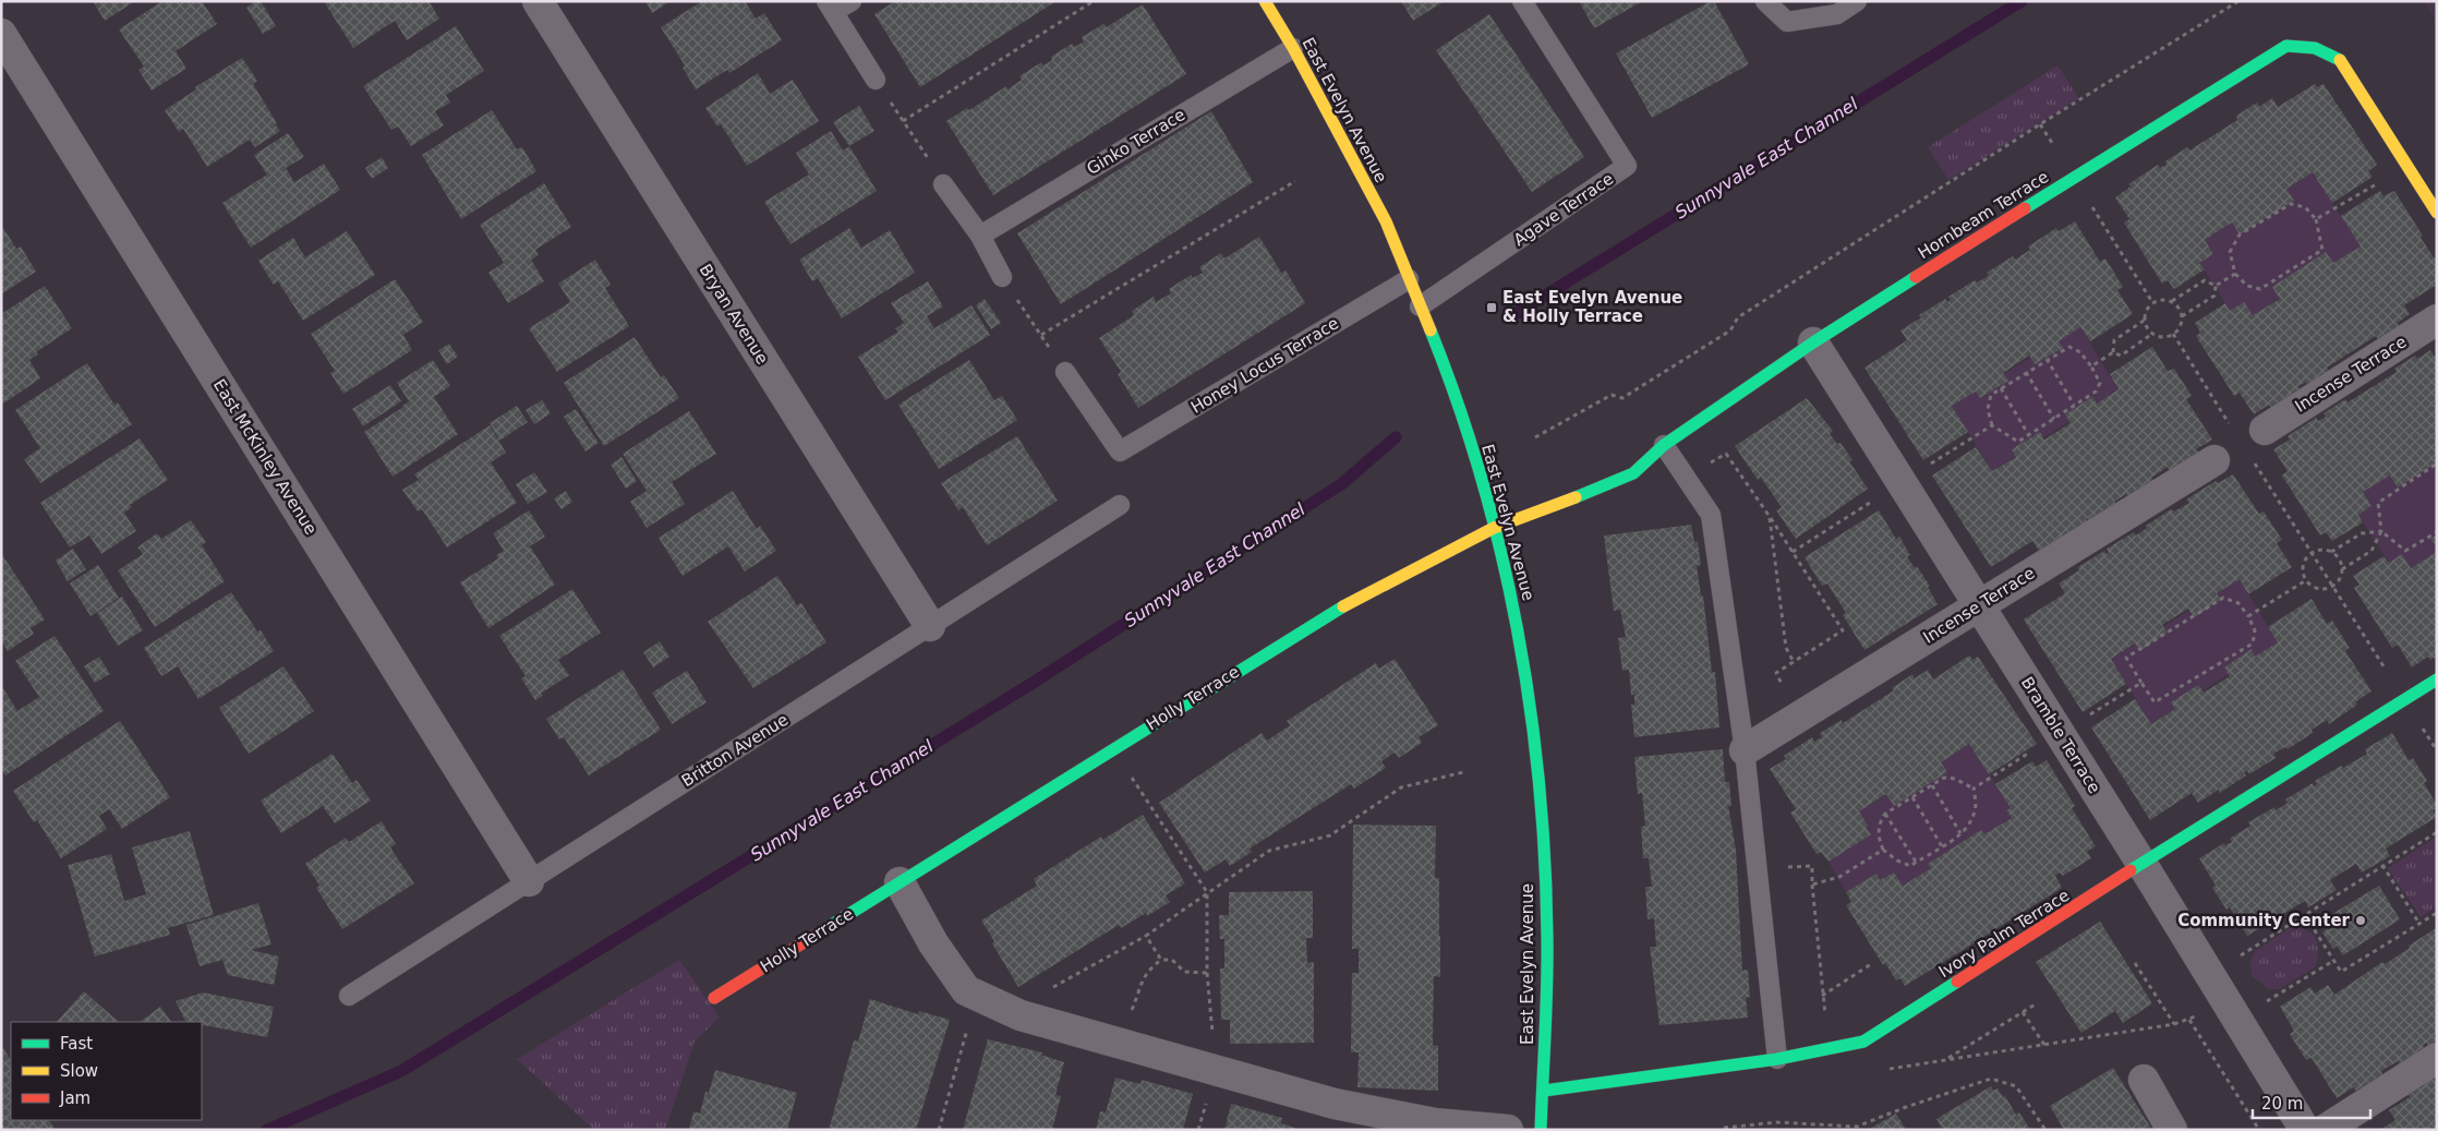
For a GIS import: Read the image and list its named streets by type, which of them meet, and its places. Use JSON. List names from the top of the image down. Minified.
{"streets":{"street":["East Evelyn Avenue","Hornbeam Terrace","Bryan Avenue","Incense Terrace","East McKinley Avenue","Holly Terrace","Bramble Terrace","Ivory Palm Terrace"],"lane":["Ginko Terrace","Agave Terrace","Honey Locus Terrace","Britton Avenue"]},"crossings":[["East Evelyn Avenue","Ginko Terrace"],["East Evelyn Avenue","Agave Terrace"],["East Evelyn Avenue","Hornbeam Terrace"],["East Evelyn Avenue","Honey Locus Terrace"],["East Evelyn Avenue","Holly Terrace"],["East Evelyn Avenue","Ivory Palm Terrace"],["Hornbeam Terrace","Holly Terrace"],["Hornbeam Terrace","Bramble Terrace"],["Bryan Avenue","Britton Avenue"],["Incense Terrace","Bramble Terrace"],["East McKinley Avenue","Britton Avenue"],["Bramble Terrace","Ivory Palm Terrace"]],"water":["Sunnyvale East Channel"],"places":{"transit":["East Evelyn Avenue & Holly Terrace"],"other":["Community Center"]},"legend":["Fast","Slow","Jam"],"scale_bar":"20 m"}
